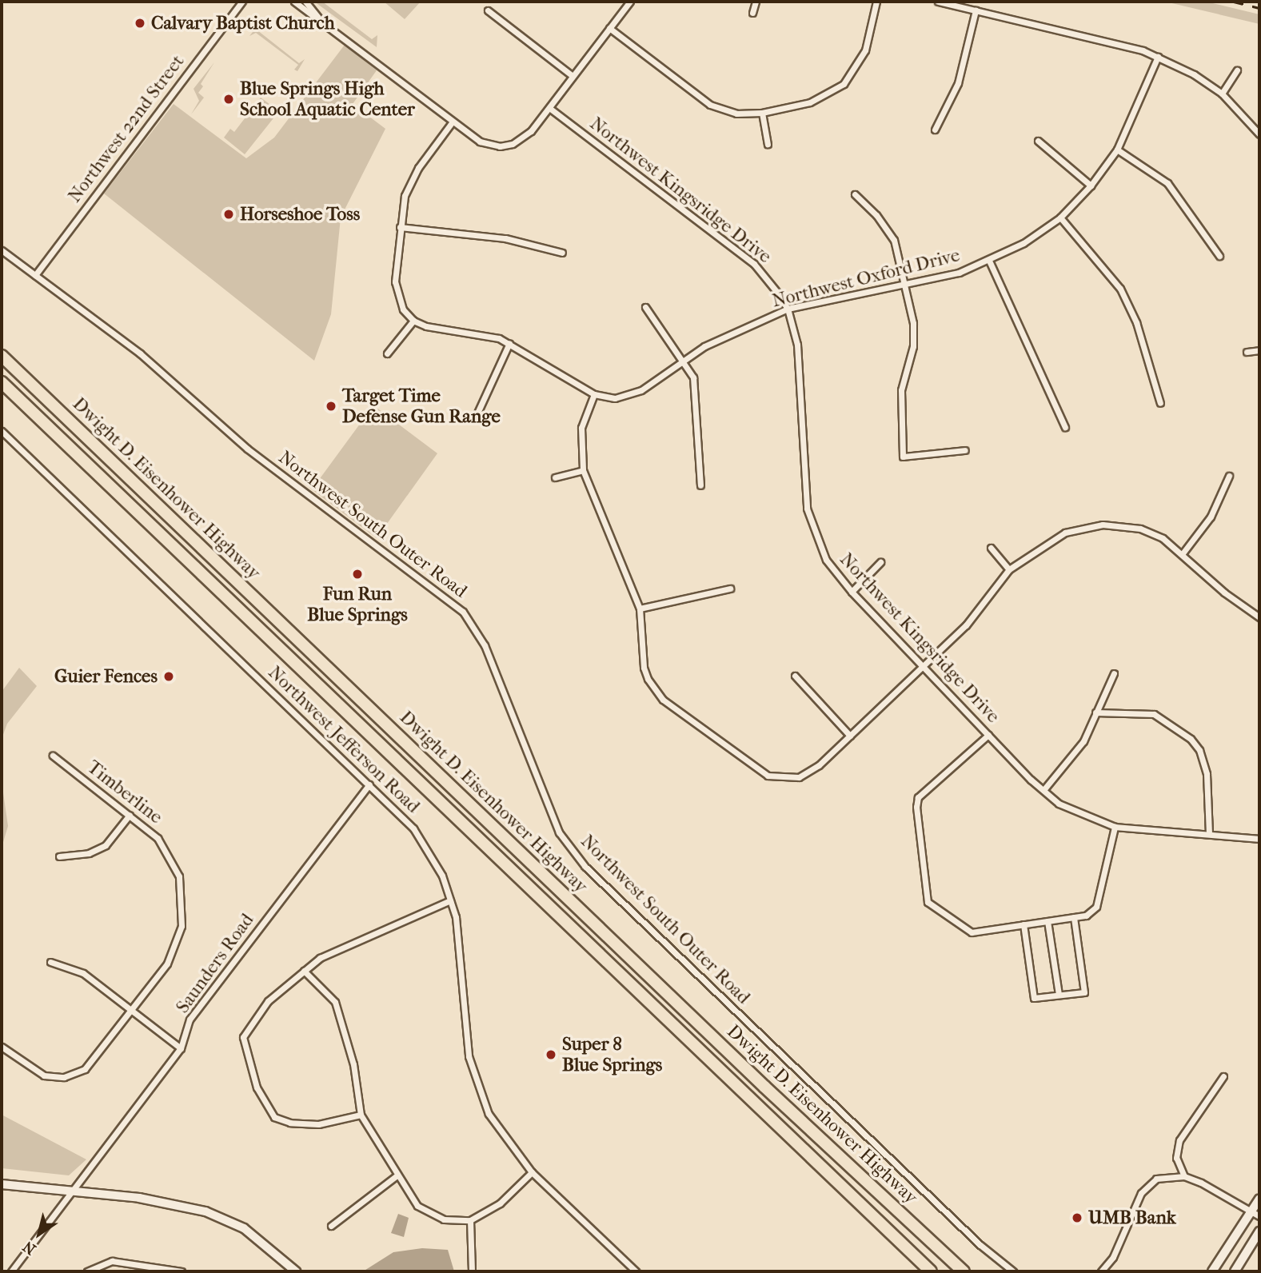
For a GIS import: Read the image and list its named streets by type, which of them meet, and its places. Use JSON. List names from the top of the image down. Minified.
{"streets":{"highway":["Dwight D. Eisenhower Highway"],"street":["Northwest 22nd Street","Northwest Kingsridge Drive","Northwest Oxford Drive","Northwest South Outer Road","Northwest Jefferson Road","Timberline","Saunders Road"]},"crossings":[["Northwest 22nd Street","Northwest South Outer Road"],["Northwest Kingsridge Drive","Northwest Oxford Drive"],["Northwest Jefferson Road","Saunders Road"]],"places":["Calvary Baptist Church","Blue Springs High School Aquatic Center","Horseshoe Toss","Target Time Defense Gun Range","Fun Run Blue Springs","Guier Fences","Super 8 Blue Springs","UMB Bank"],"north":"bottom left"}
